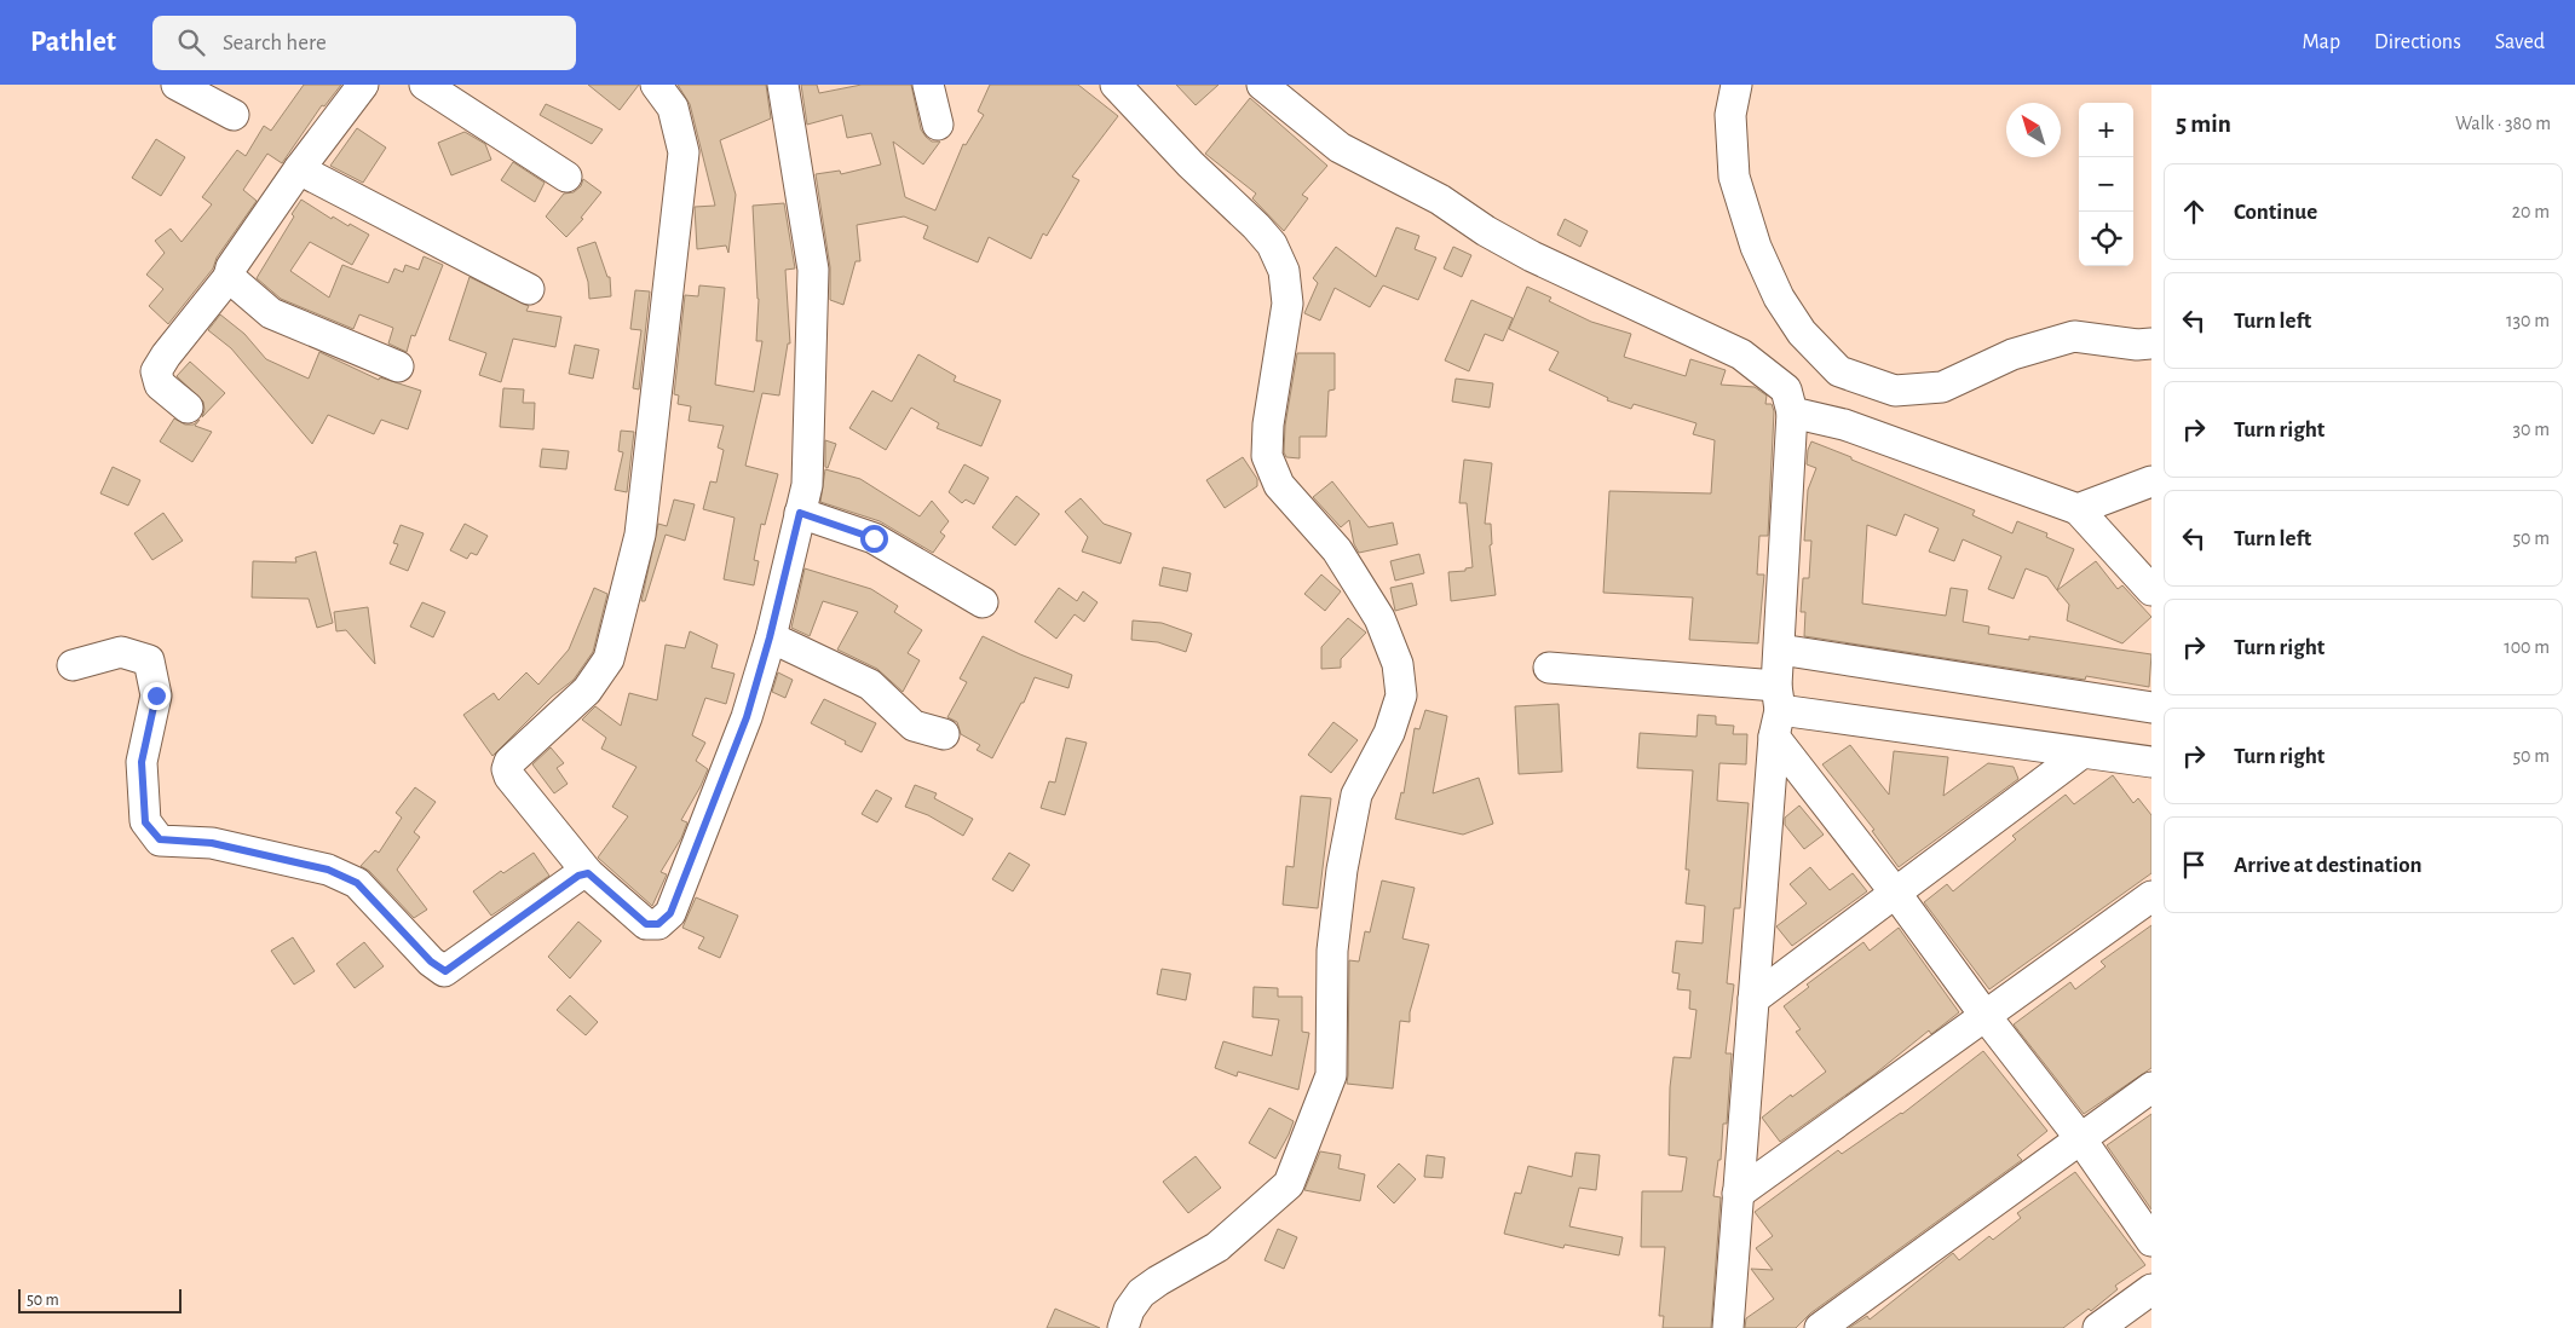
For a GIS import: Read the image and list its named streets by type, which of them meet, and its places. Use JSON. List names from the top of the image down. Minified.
{"scale_bar":"50 m","north":"top left","page":{"header":"Pathlet","search":"Search here","nav":["Map","Directions","Saved"],"heading":["5 min","Walk · 380 m"],"map_buttons":["+","−"],"list":[["Continue","20 m"],["Turn left","130 m"],["Turn right","30 m"],["Turn left","50 m"],["Turn right","100 m"],["Turn right","50 m"],"Arrive at destination"],"scale":"50 m"}}
